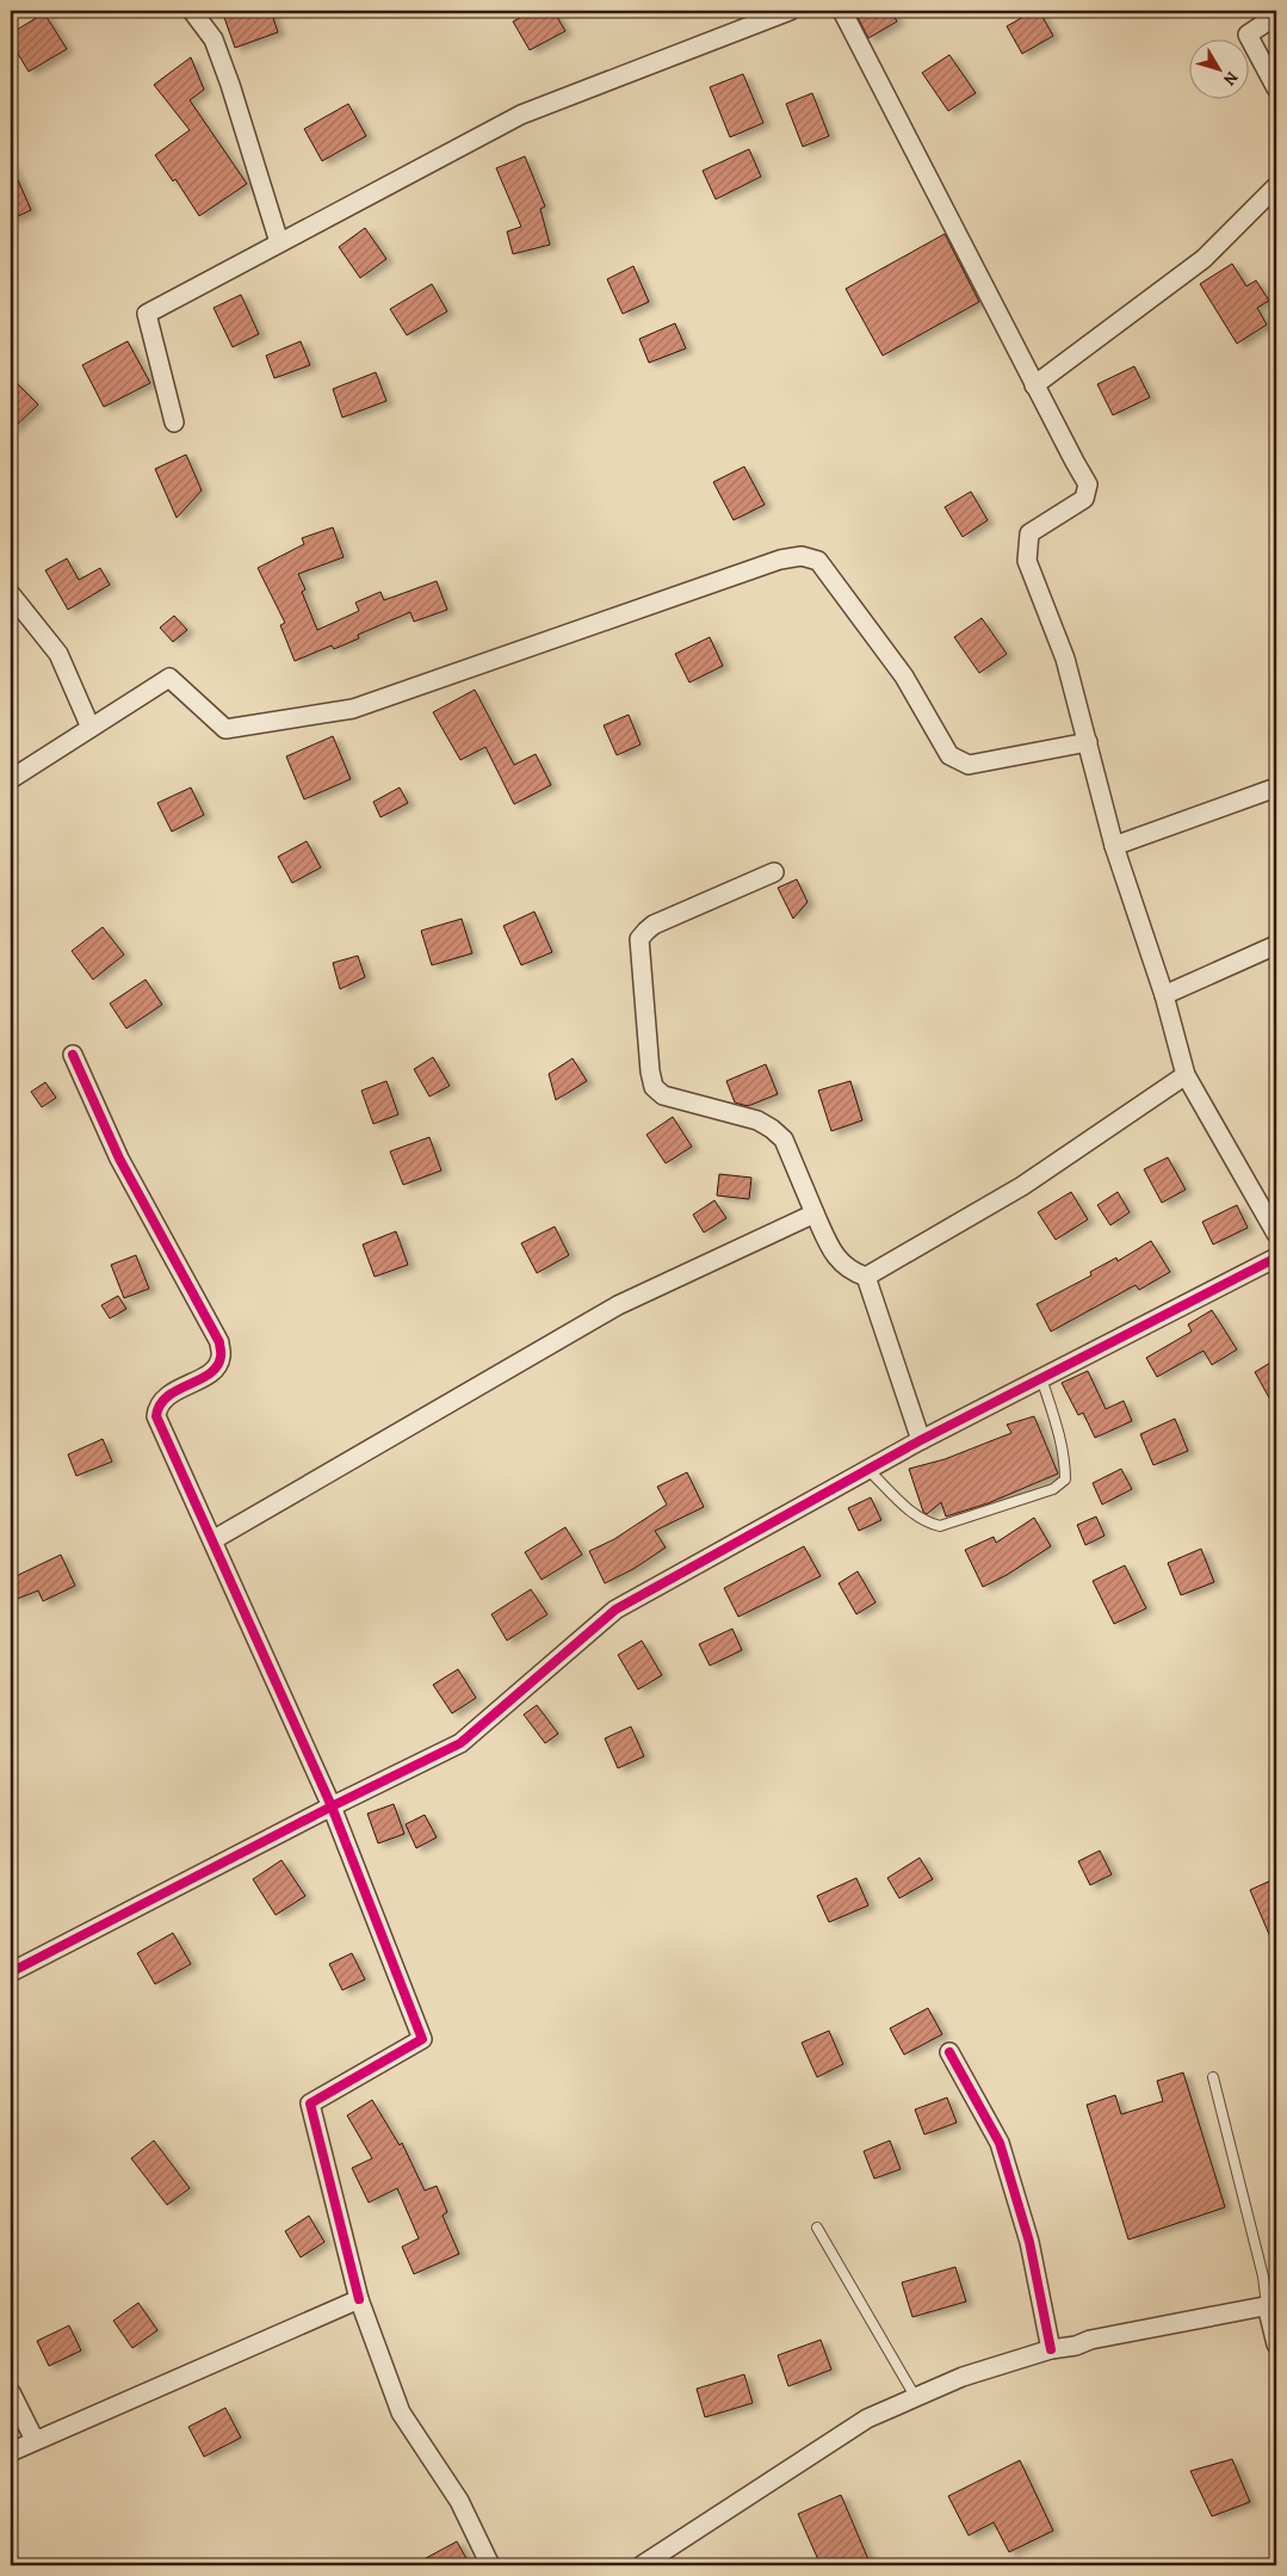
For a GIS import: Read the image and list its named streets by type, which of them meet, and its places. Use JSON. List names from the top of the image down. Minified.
{"north":"bottom right"}
